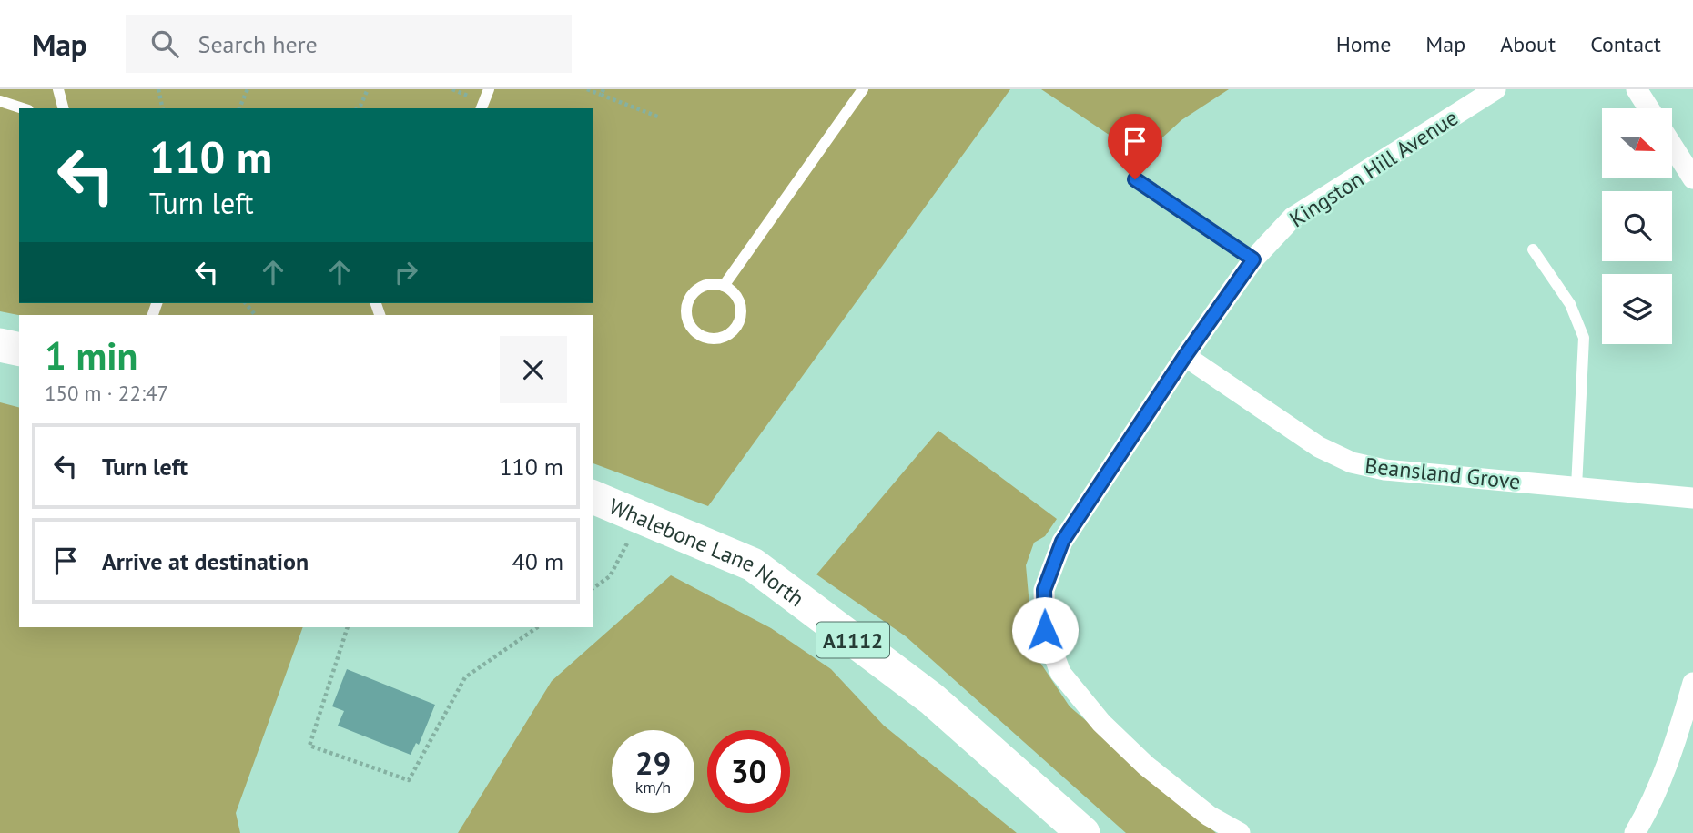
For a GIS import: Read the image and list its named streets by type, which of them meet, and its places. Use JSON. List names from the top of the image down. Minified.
{"streets":{"main road":["Whalebone Lane North","A1112"],"street":["Kingston Hill Avenue","Beansland Grove"]},"crossings":[["Kingston Hill Avenue","Beansland Grove"]],"north":"right","page":{"header":"Map","search":"Search here","nav":["Home","Map","About","Contact"],"turn":["110 m","Turn left"],"heading":["1 min","150 m · 22:47"],"list":[{"name":"Turn left","value":"110 m"},{"name":"Arrive at destination","value":"40 m"}],"speed":"29 km/h","limit":"30"}}
